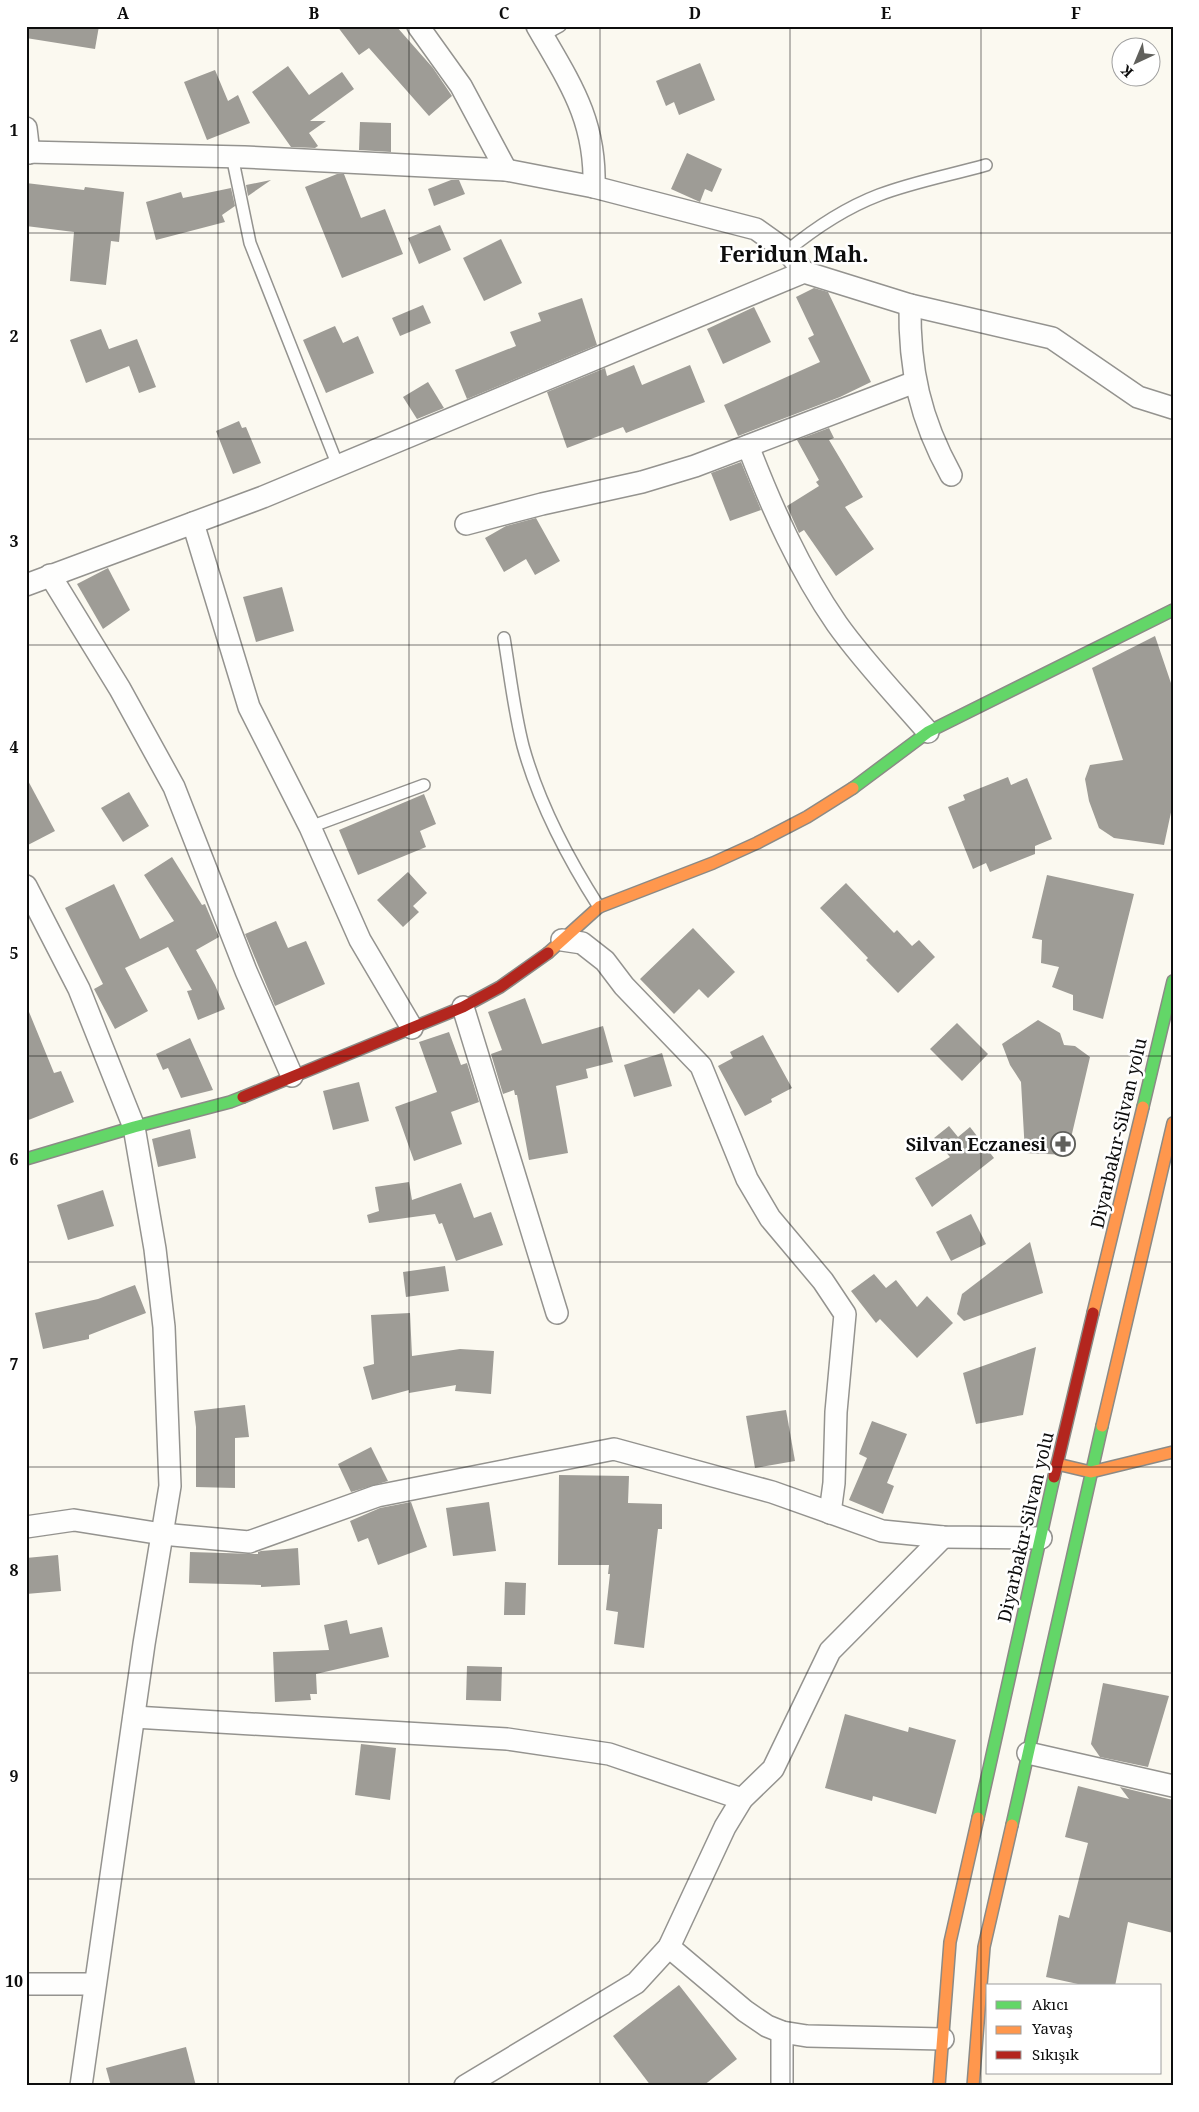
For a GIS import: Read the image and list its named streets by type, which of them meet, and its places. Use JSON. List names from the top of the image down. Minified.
{"streets":{"main road":["Diyarbakır-Silvan yolu"]},"districts":["Feridun Mah."],"places":{"pharmacy":["Silvan Eczanesi"]},"legend":["Akıcı","Yavaş","Sıkışık"],"north":"bottom left","grid":{"columns":["A","B","C","D","E","F"],"rows":["1","2","3","4","5","6","7","8","9","10"]}}
